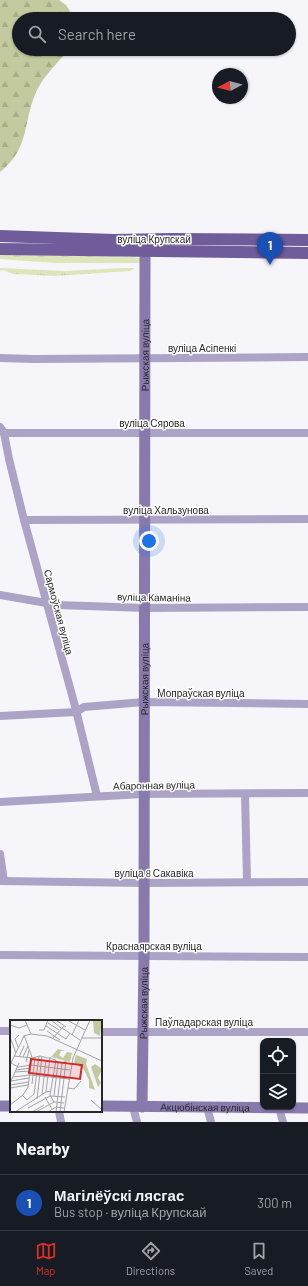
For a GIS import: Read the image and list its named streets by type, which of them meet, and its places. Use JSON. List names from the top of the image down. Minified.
{"streets":{"main road":["вуліца Крупскай"],"street":["вуліца Асіпенкі","Рыжская вуліца","вуліца Сярова","вуліца Хальзунова","вуліца Каманіна","Сармоўская вуліца","Мопраўская вуліца","Абаронная вуліца","вуліца 8 Сакавіка","Краснаярская вуліца","Паўладарская вуліца","Акцюбінская вуліца"]},"crossings":[["вуліца Крупскай","Рыжская вуліца"],["вуліца Асіпенкі","Рыжская вуліца"],["Рыжская вуліца","вуліца Сярова"],["Рыжская вуліца","вуліца Хальзунова"],["Рыжская вуліца","вуліца Каманіна"],["Рыжская вуліца","Мопраўская вуліца"],["Рыжская вуліца","Абаронная вуліца"],["Рыжская вуліца","вуліца 8 Сакавіка"],["Рыжская вуліца","Краснаярская вуліца"],["Рыжская вуліца","Паўладарская вуліца"],["Рыжская вуліца","Акцюбінская вуліца"],["вуліца Сярова","Сармоўская вуліца"],["вуліца Хальзунова","Сармоўская вуліца"],["вуліца Каманіна","Сармоўская вуліца"],["Сармоўская вуліца","Мопраўская вуліца"],["Сармоўская вуліца","Абаронная вуліца"]],"north":"left","page":{"search":"Search here","pins":"1","heading":"Nearby","list":[{"mark":"1","name":"Магілёўскі лясгас","note":"Bus stop · вуліца Крупскай","value":"300 m"}],"nav":["Map","Directions","Saved"]}}
